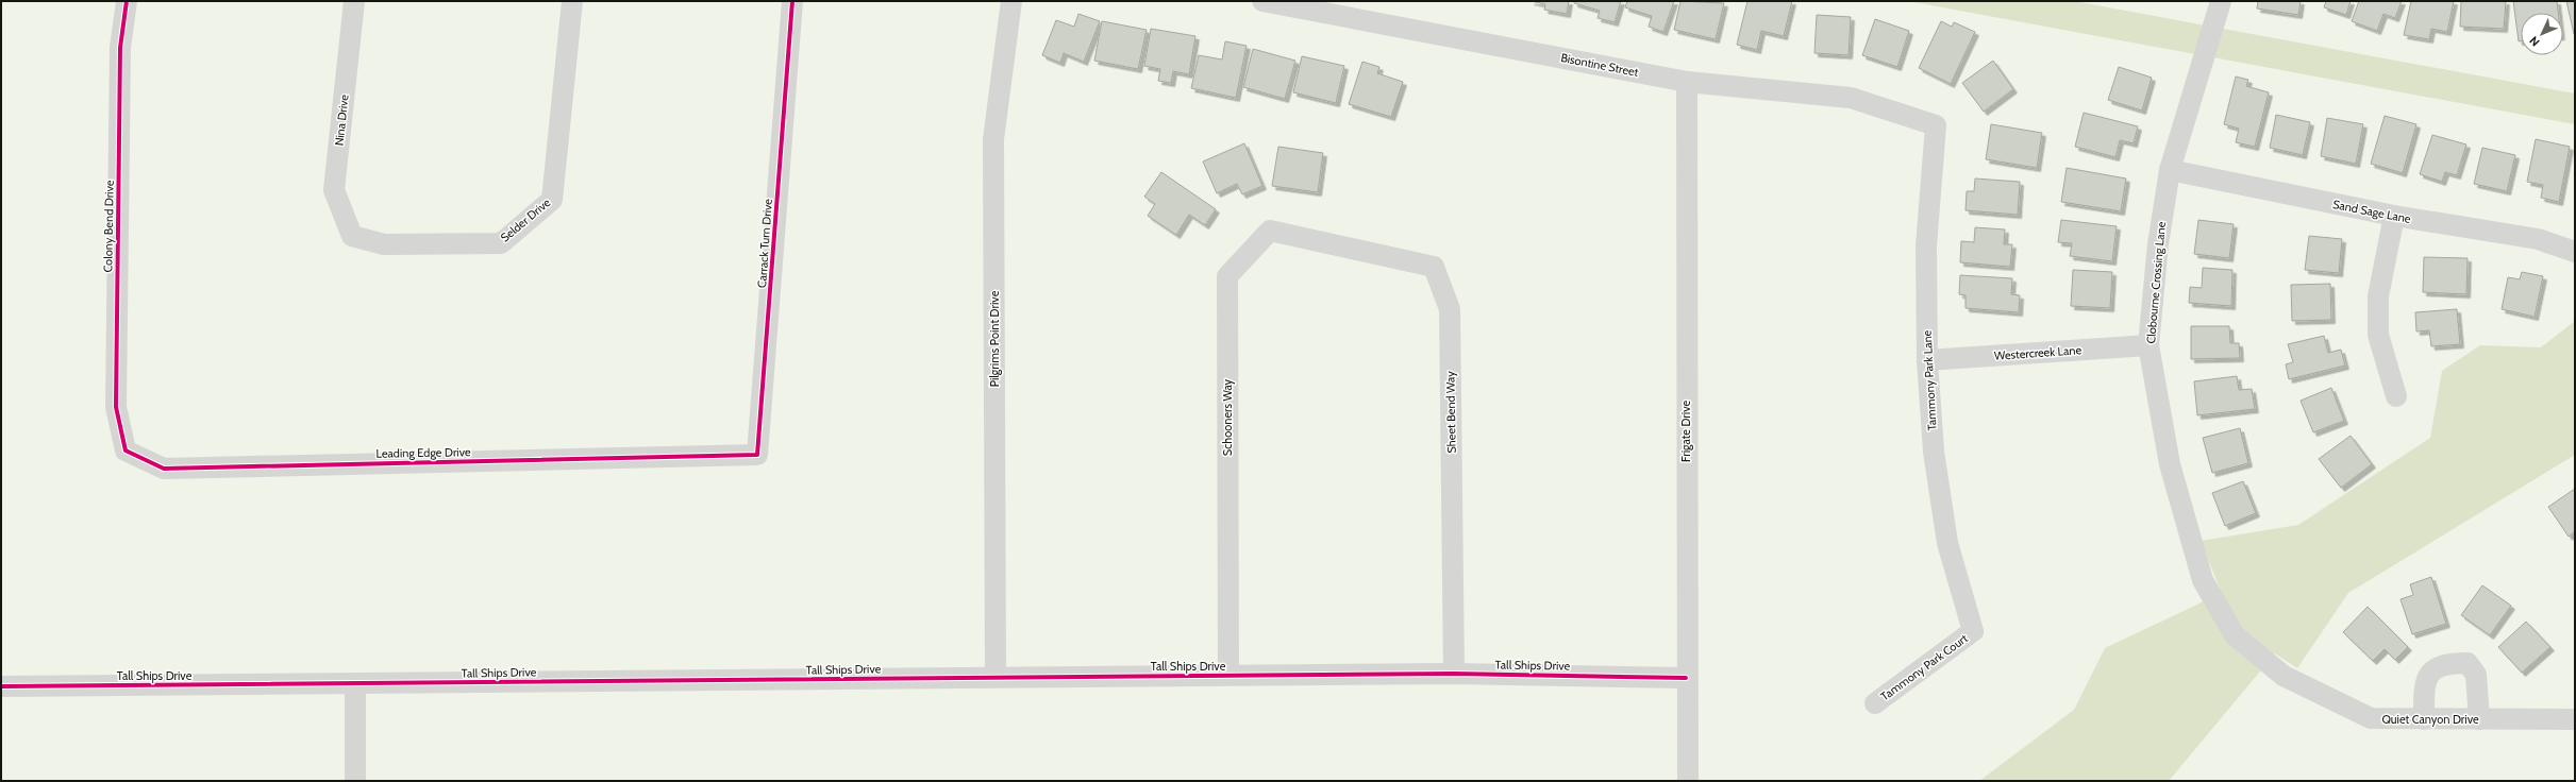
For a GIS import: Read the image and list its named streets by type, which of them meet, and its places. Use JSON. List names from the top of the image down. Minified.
{"streets":{"street":["Bisontine Street","Nina Drive","Sand Sage Lane","Selder Drive","Colony Bend Drive","Carrack Turn Drive","Clobourne Crossing Lane","Pilgrims Point Drive","Westercreek Lane","Tammony Park Lane","Sheet Bend Way","Schooners Way","Frigate Drive","Leading Edge Drive","Tall Ships Drive","Tammony Park Court","Quiet Canyon Drive"]},"crossings":[["Bisontine Street","Tammony Park Lane"],["Bisontine Street","Frigate Drive"],["Nina Drive","Selder Drive"],["Sand Sage Lane","Clobourne Crossing Lane"],["Colony Bend Drive","Leading Edge Drive"],["Carrack Turn Drive","Leading Edge Drive"],["Clobourne Crossing Lane","Westercreek Lane"],["Clobourne Crossing Lane","Quiet Canyon Drive"],["Pilgrims Point Drive","Tall Ships Drive"],["Westercreek Lane","Tammony Park Lane"],["Tammony Park Lane","Tammony Park Court"],["Sheet Bend Way","Schooners Way"],["Sheet Bend Way","Tall Ships Drive"],["Schooners Way","Tall Ships Drive"],["Frigate Drive","Tall Ships Drive"]],"north":"bottom left"}
